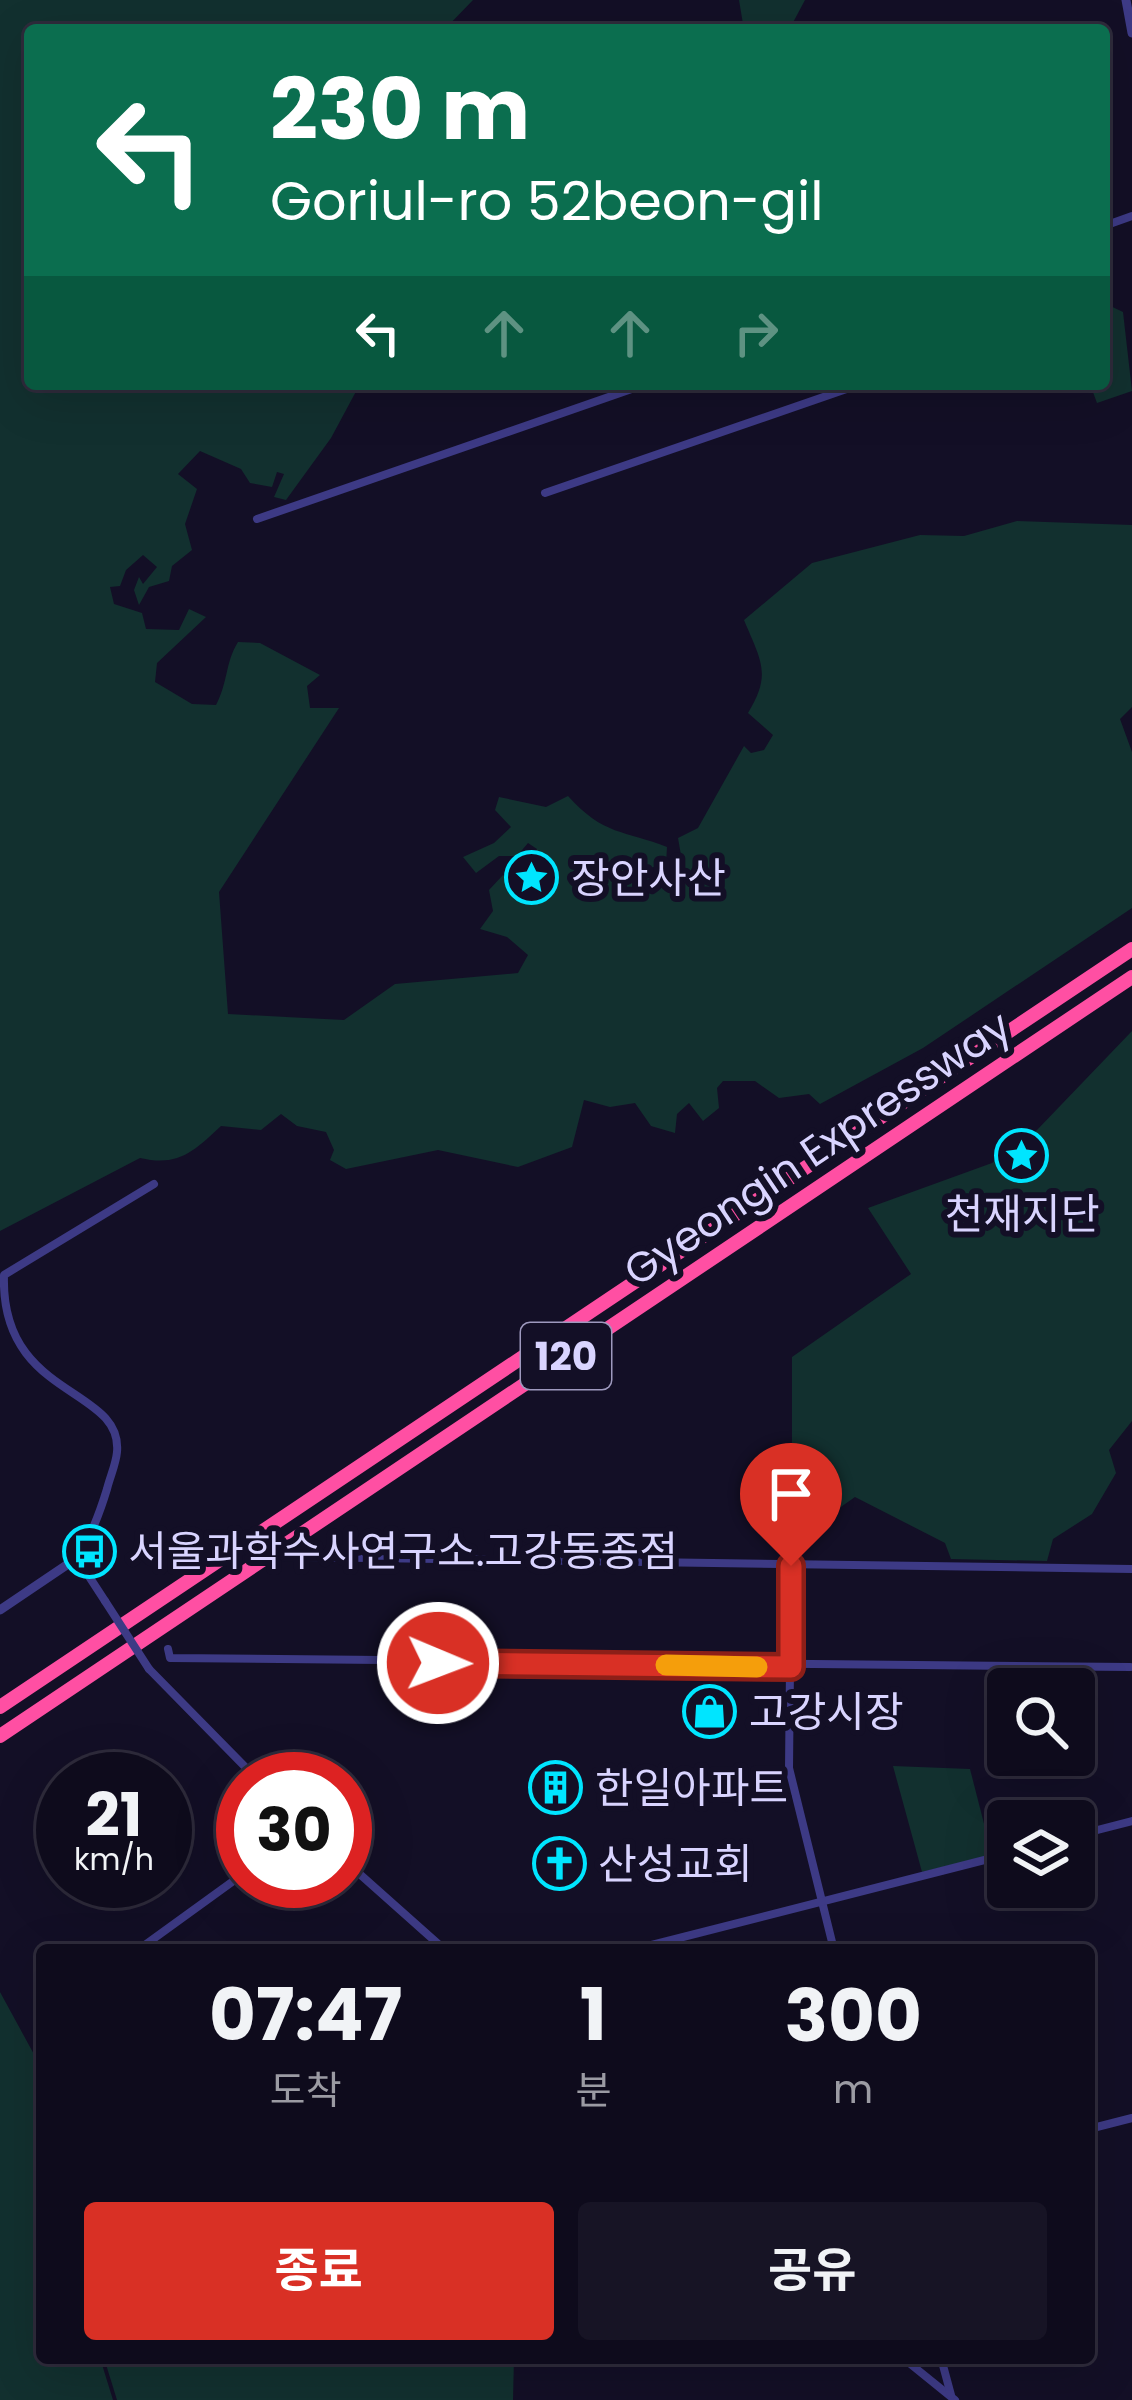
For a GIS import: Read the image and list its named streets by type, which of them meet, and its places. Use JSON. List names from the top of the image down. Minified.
{"streets":{"highway":["Gyeongin Expressway","120"]},"places":{"place":["장안사산","천재지단"],"bus stop":["서울과학수사연구소.고강동종점"],"shop":["고강시장"],"building":["한일아파트"],"church":["산성교회"]},"page":{"turn":["230 m","Goriul-ro 52beon-gil"],"speed":"21 km/h","limit":"30","eta":["07:47","도착","1","분","300","m"],"buttons":["종료","공유"]}}
